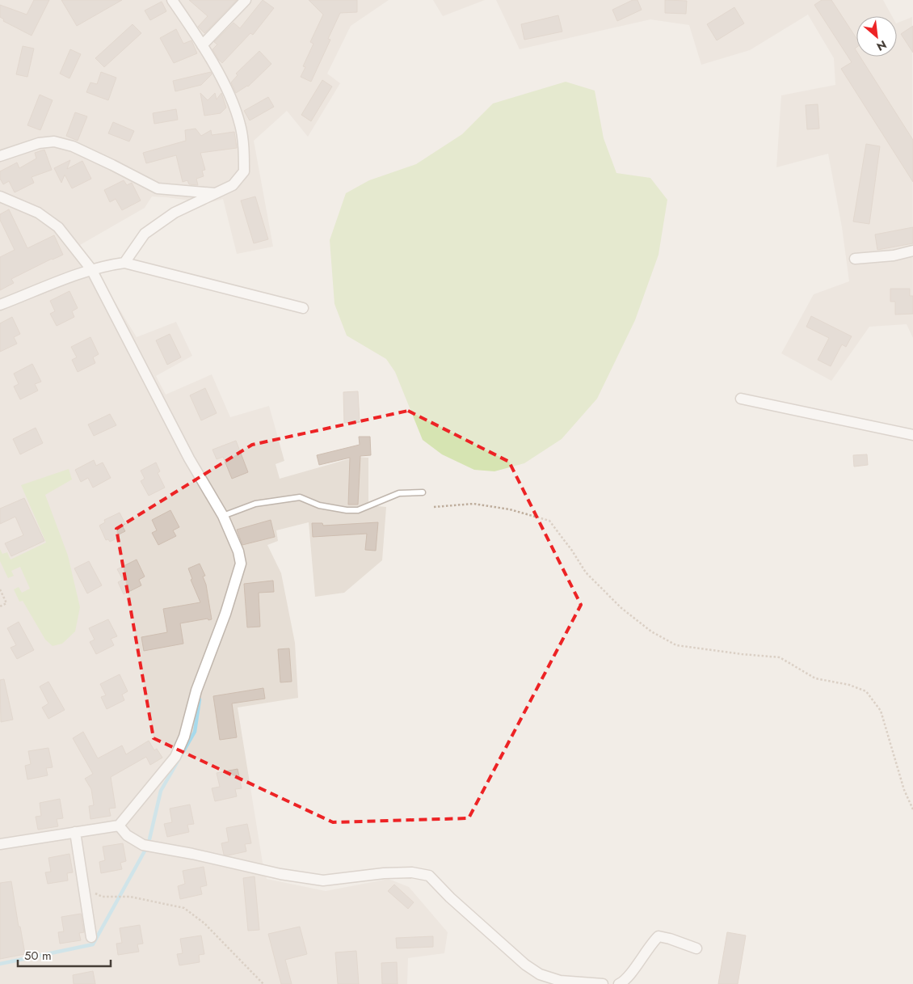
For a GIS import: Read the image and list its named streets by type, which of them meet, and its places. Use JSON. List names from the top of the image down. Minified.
{"scale_bar":"50 m","north":"bottom right"}
